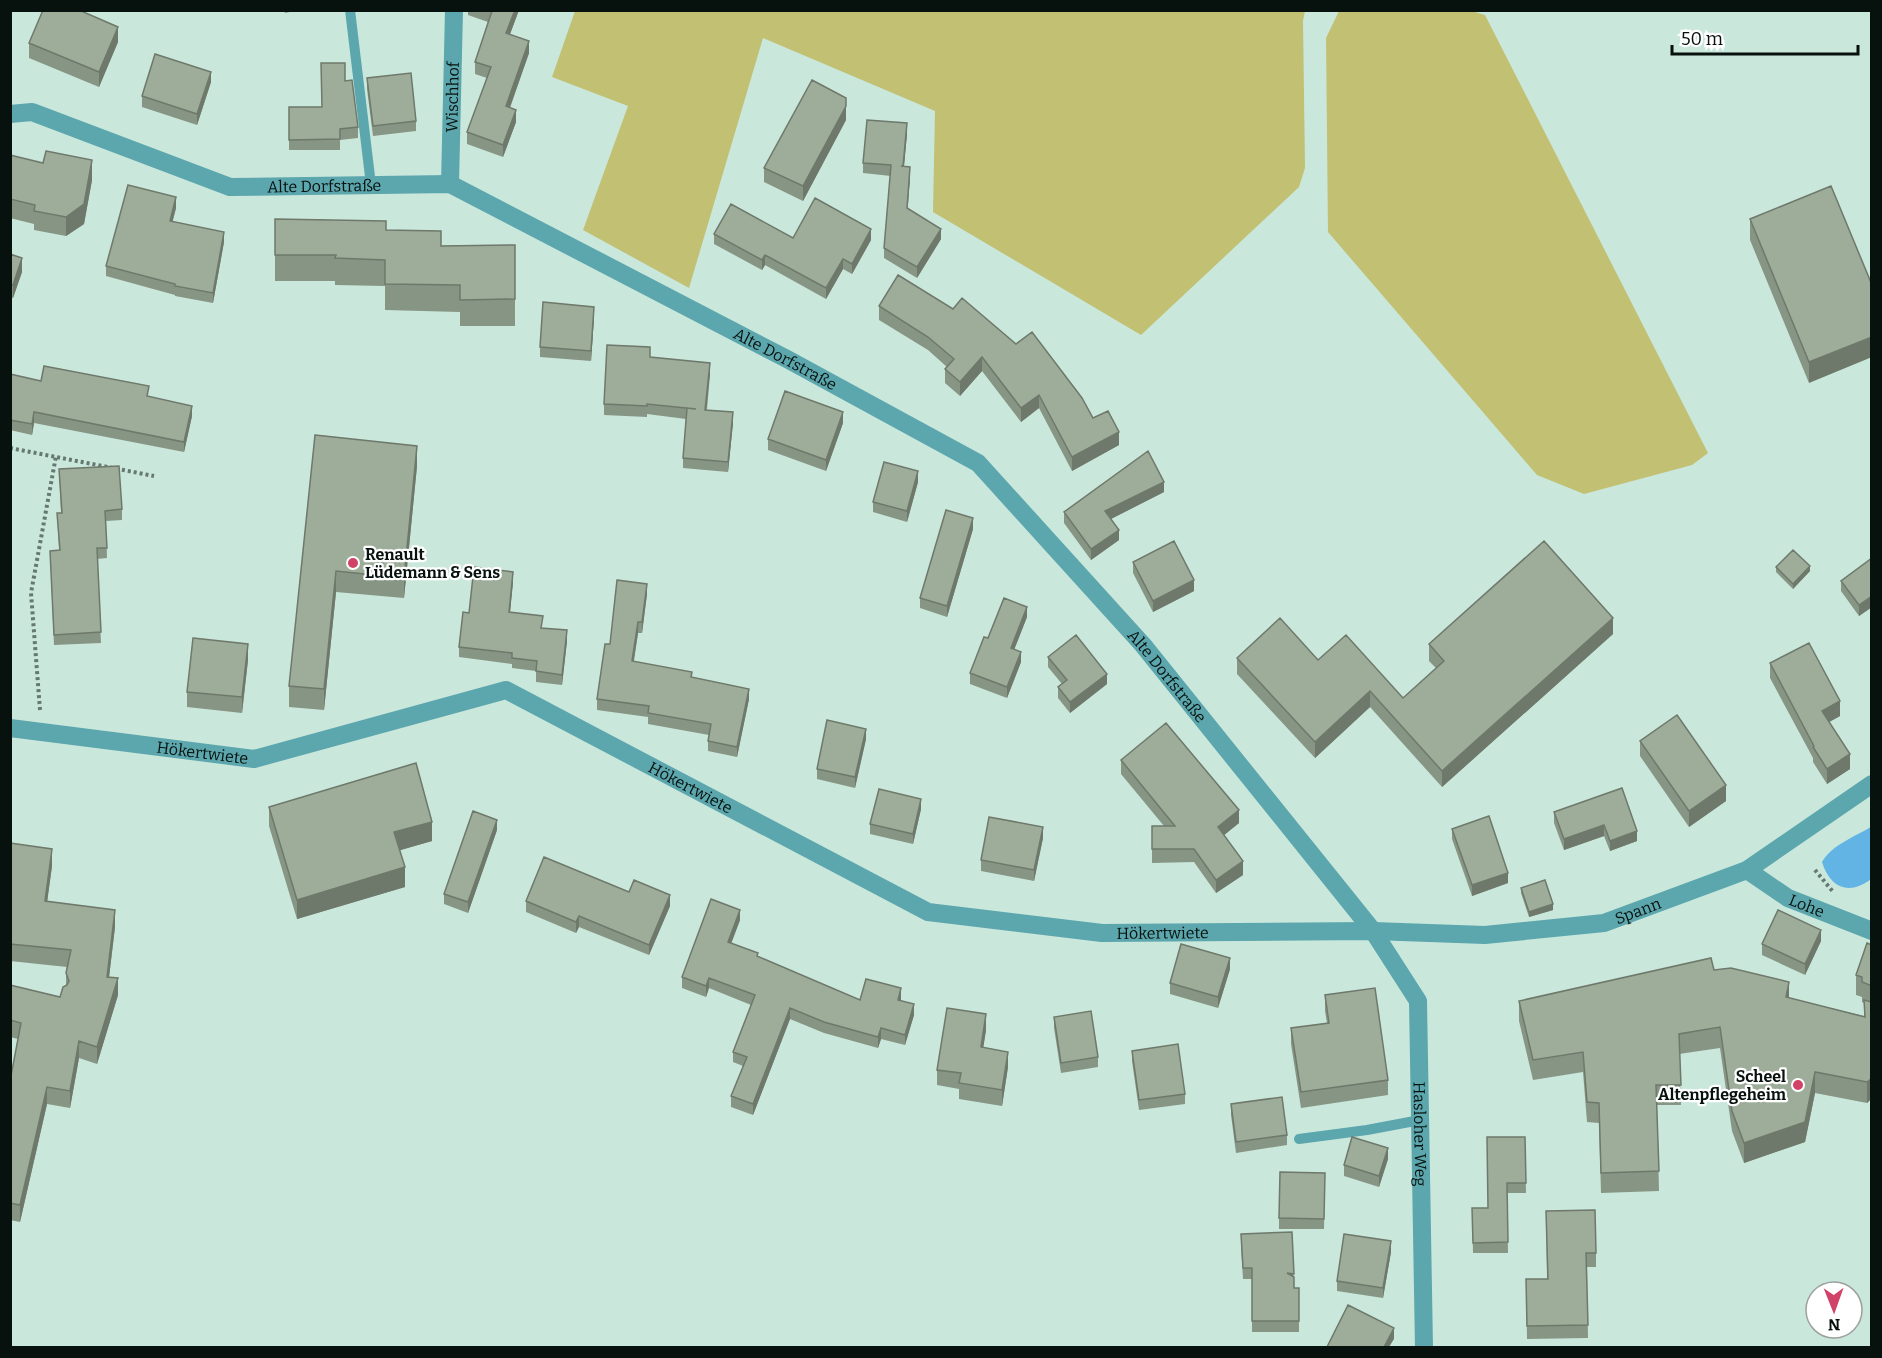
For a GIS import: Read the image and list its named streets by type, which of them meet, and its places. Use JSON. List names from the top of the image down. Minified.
{"streets":{"street":["Wischhof","Alte Dorfstraße","Hökertwiete","Lohe","Spann","Hasloher Weg"]},"crossings":[["Wischhof","Alte Dorfstraße"],["Alte Dorfstraße","Hökertwiete"],["Alte Dorfstraße","Spann"],["Alte Dorfstraße","Hasloher Weg"],["Hökertwiete","Spann"],["Hökertwiete","Hasloher Weg"],["Lohe","Spann"],["Spann","Hasloher Weg"]],"places":["Renault Lüdemann & Sens","Scheel Altenpflegeheim"],"scale_bar":"50 m","north":"bottom"}
